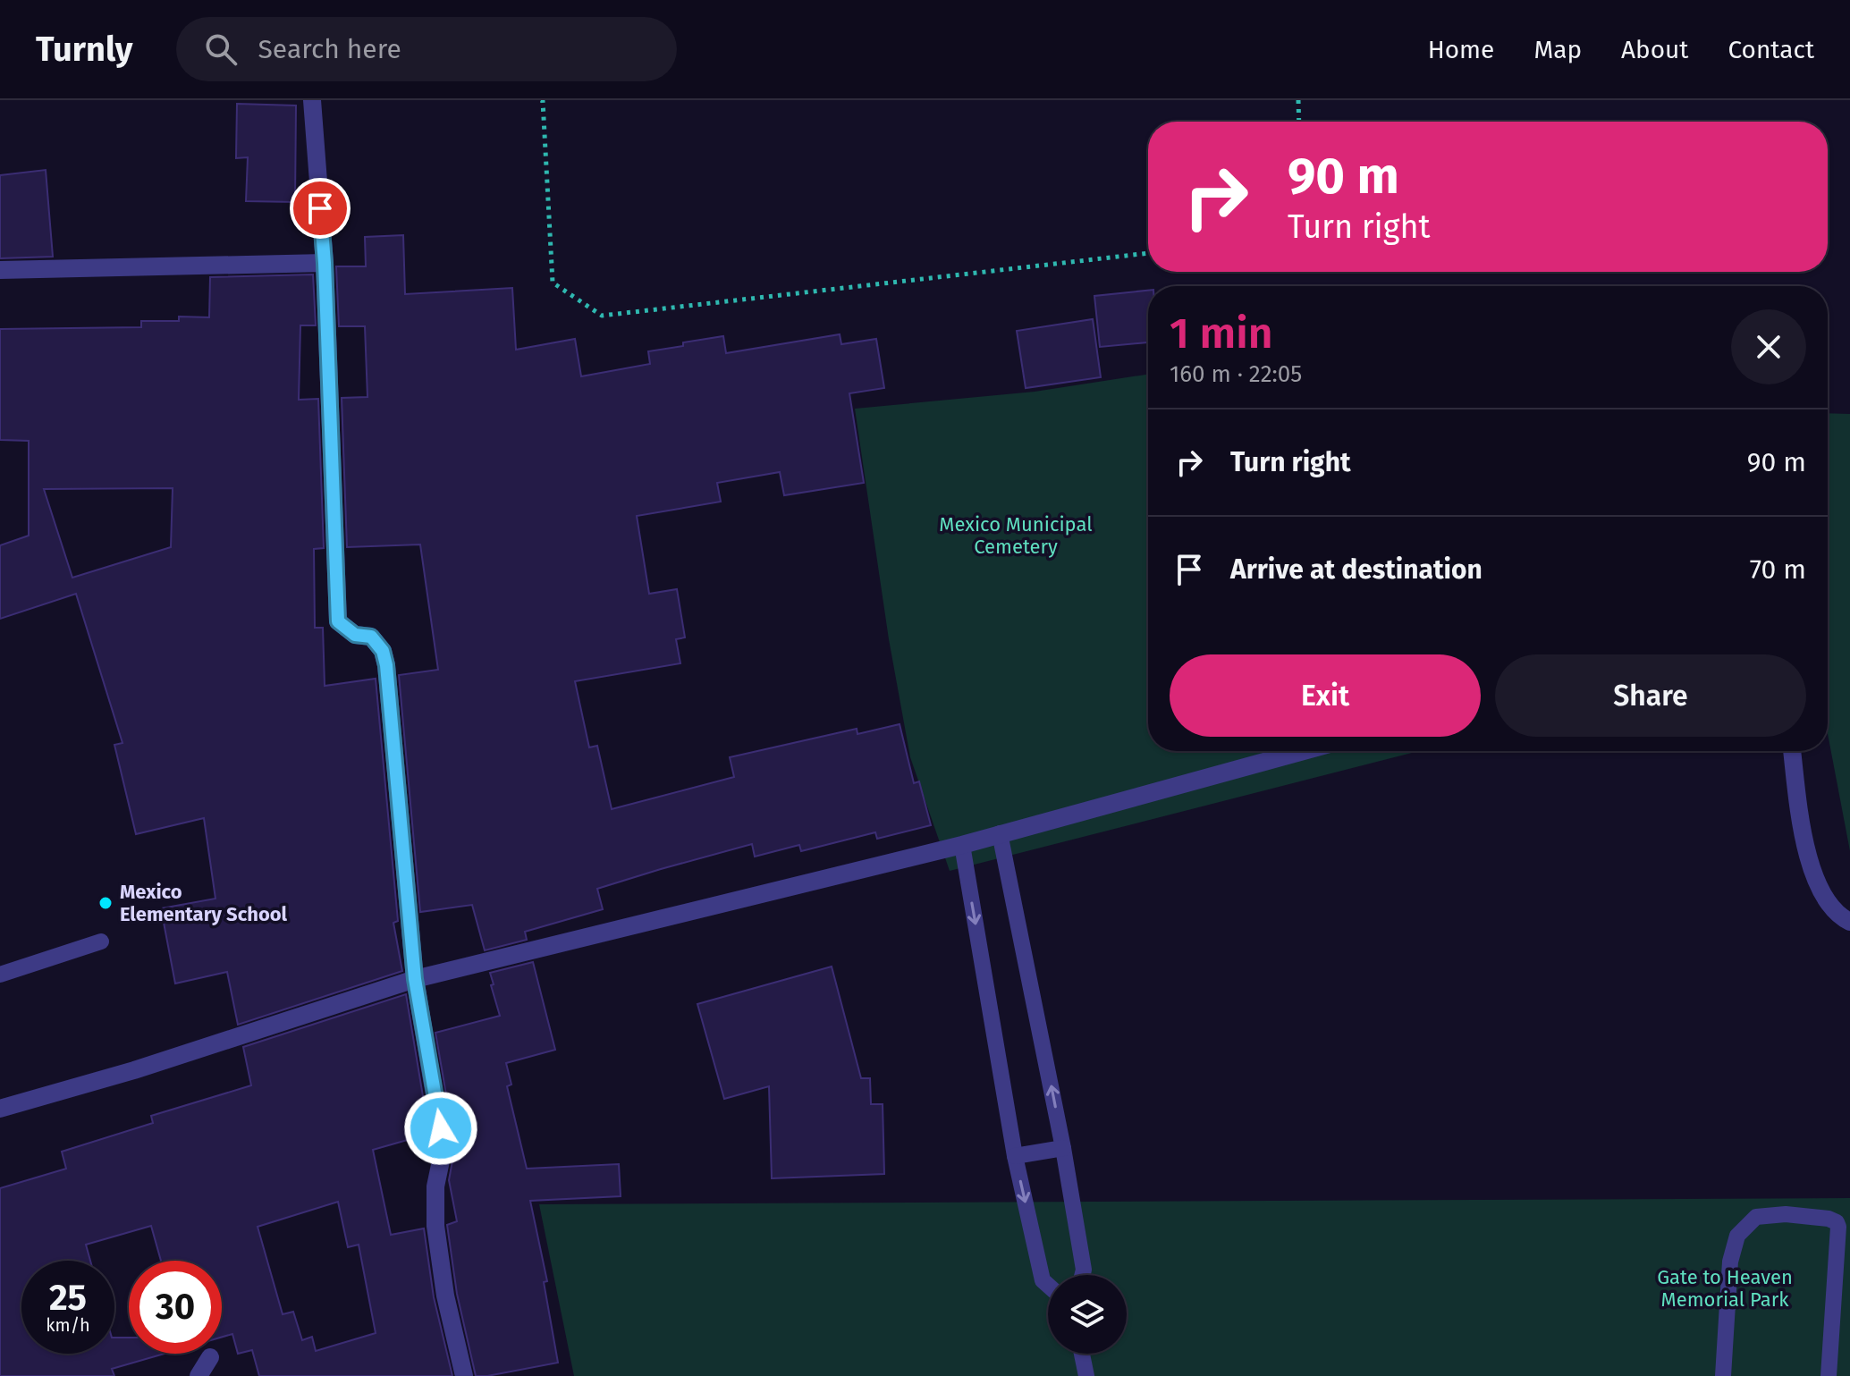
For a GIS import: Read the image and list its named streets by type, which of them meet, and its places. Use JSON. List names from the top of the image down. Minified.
{"parks":["Mexico Municipal Cemetery","Gate to Heaven Memorial Park"],"places":["Mexico Elementary School"],"page":{"header":"Turnly","search":"Search here","nav":["Home","Map","About","Contact"],"turn":["90 m","Turn right"],"heading":["1 min","160 m · 22:05"],"list":[{"name":"Turn right","value":"90 m"},{"name":"Arrive at destination","value":"70 m"}],"buttons":["Exit","Share"],"speed":"25 km/h","limit":"30"}}
